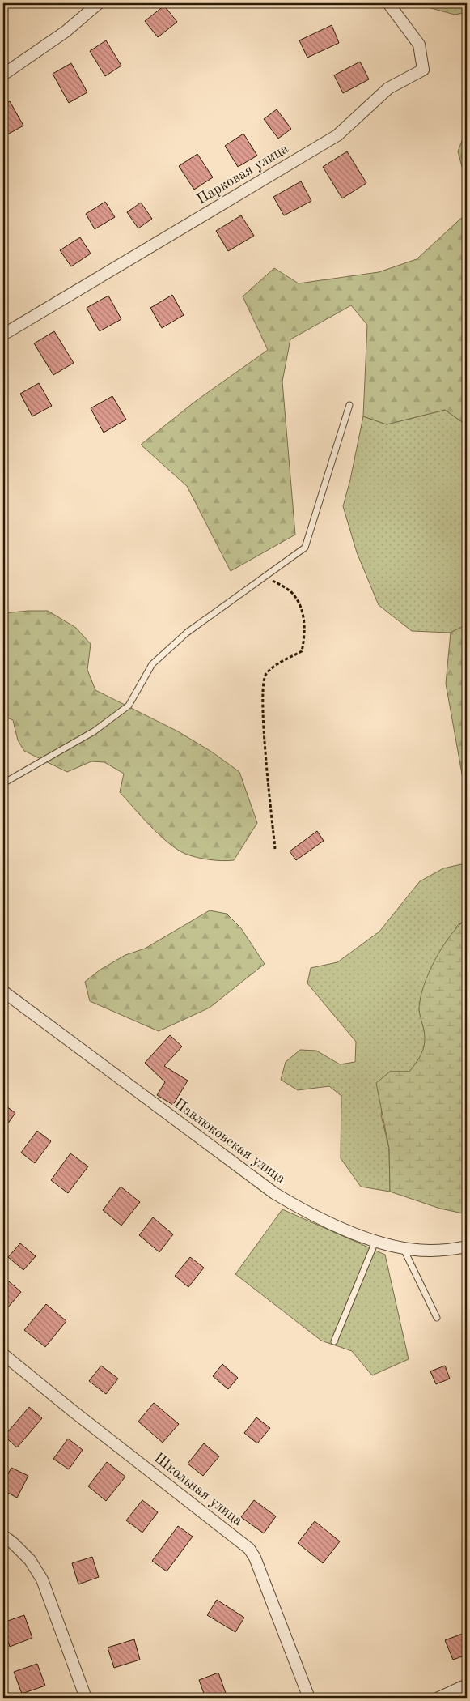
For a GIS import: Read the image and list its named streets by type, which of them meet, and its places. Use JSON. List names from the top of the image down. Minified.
{"streets":{"street":["Парковая улица","Павлюковская улица","Школьная улица"]}}
